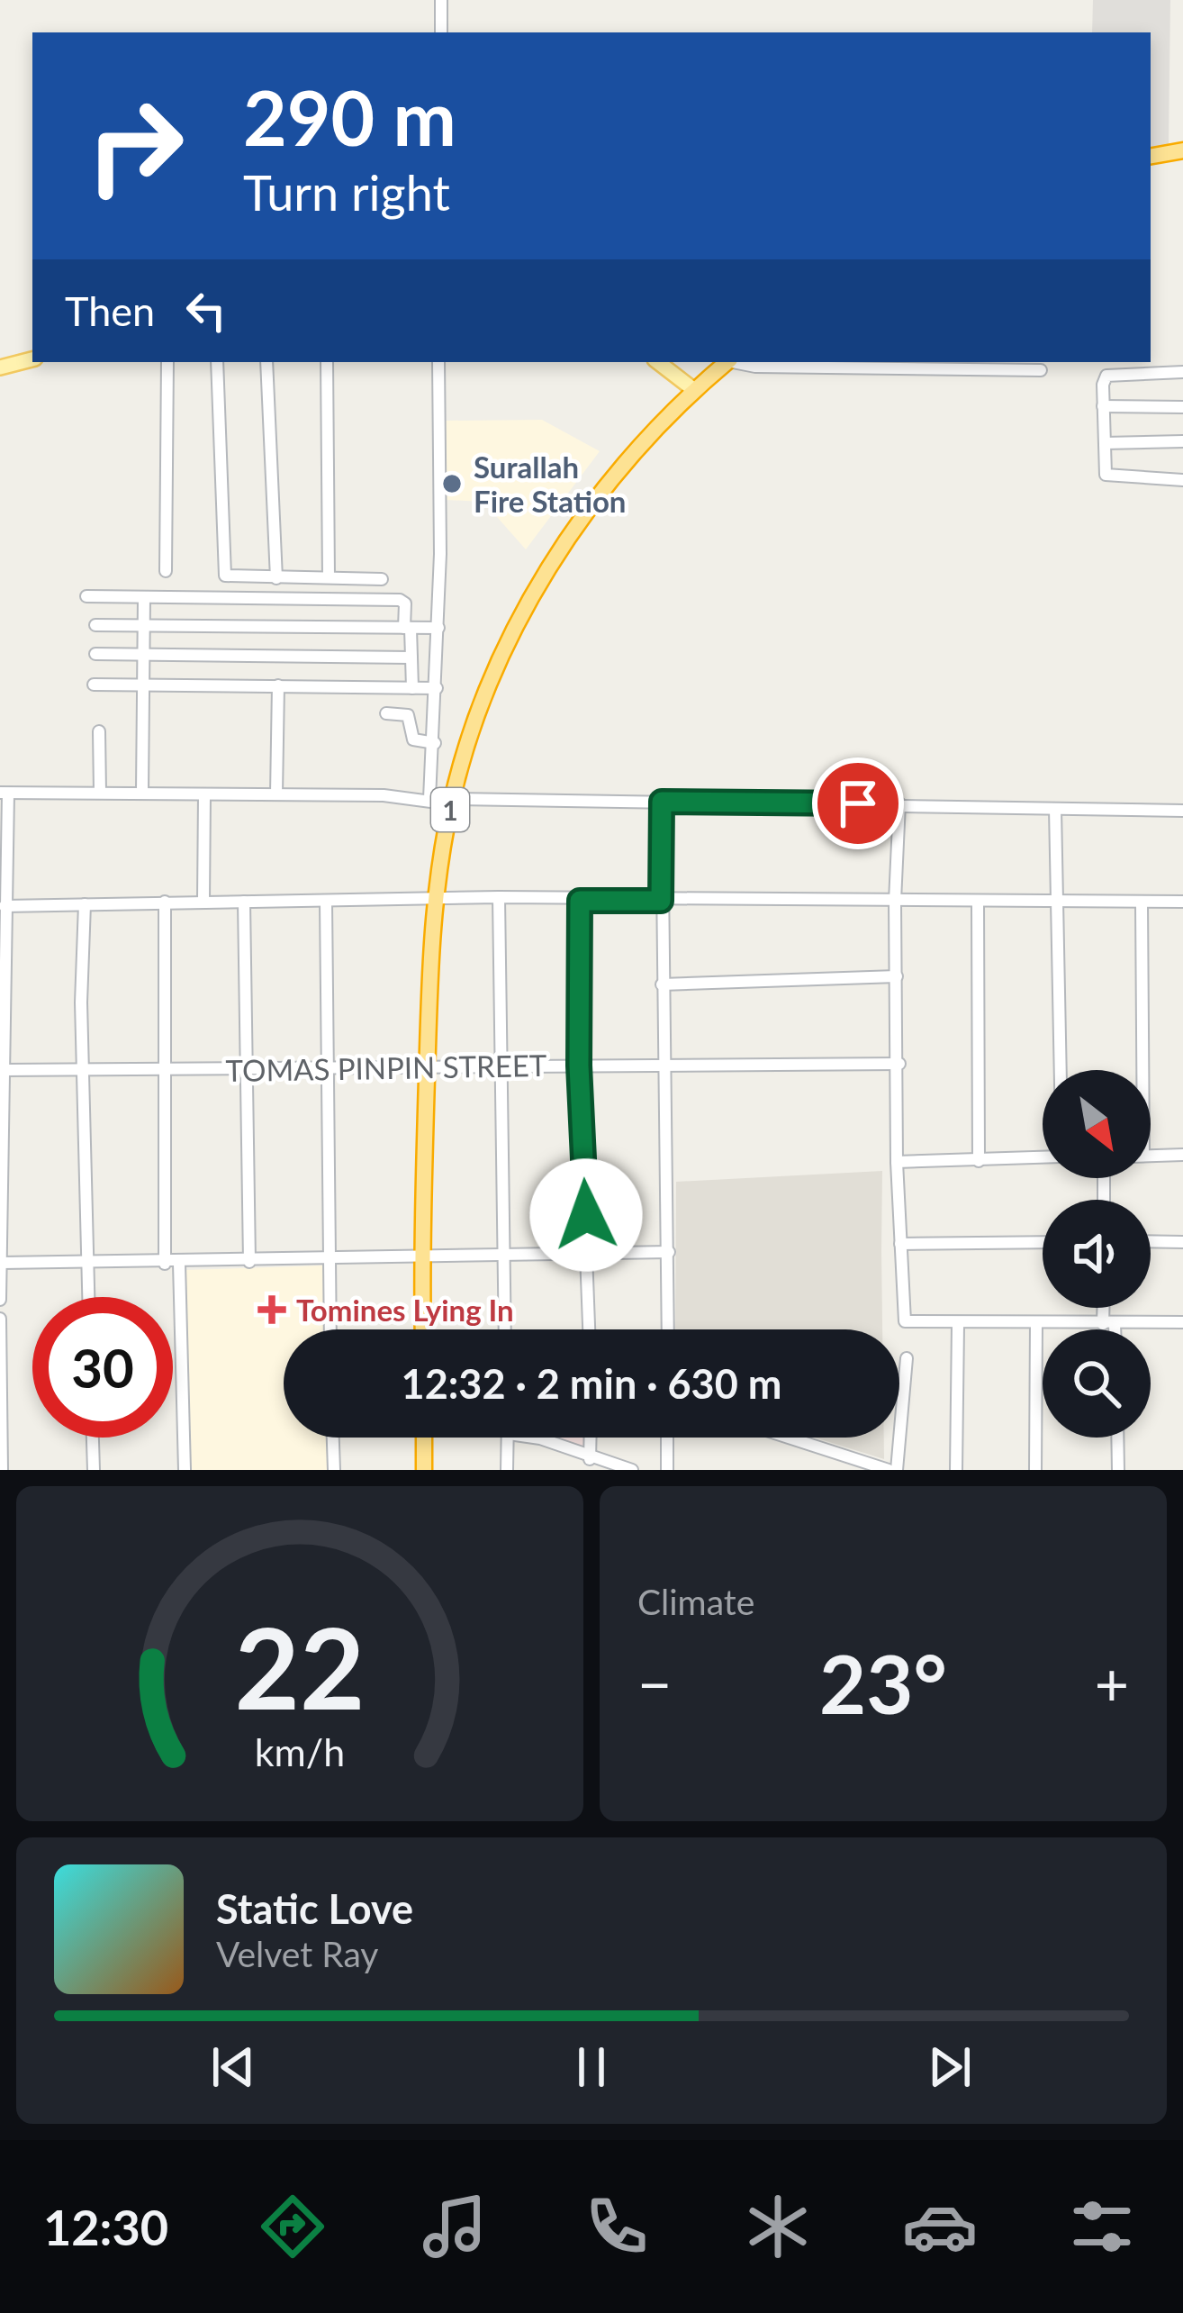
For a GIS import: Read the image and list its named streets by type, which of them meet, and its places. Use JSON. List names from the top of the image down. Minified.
{"streets":{"highway":["1"],"street":["TOMAS PINPIN STREET"]},"crossings":[["1","TOMAS PINPIN STREET"]],"places":{"other":["Surallah Fire Station"],"health":["Tomines Lying In"]},"north":"bottom right","page":{"turn":["290 m","Turn right"],"then":"Then","limit":"30","trip":"12:32 · 2 min · 630 m","tile":"Climate","heat":["−","23°","+"],"song":["Static Love","Velvet Ray"],"tabs":"12:30","gauge":["22","km/h"]}}
